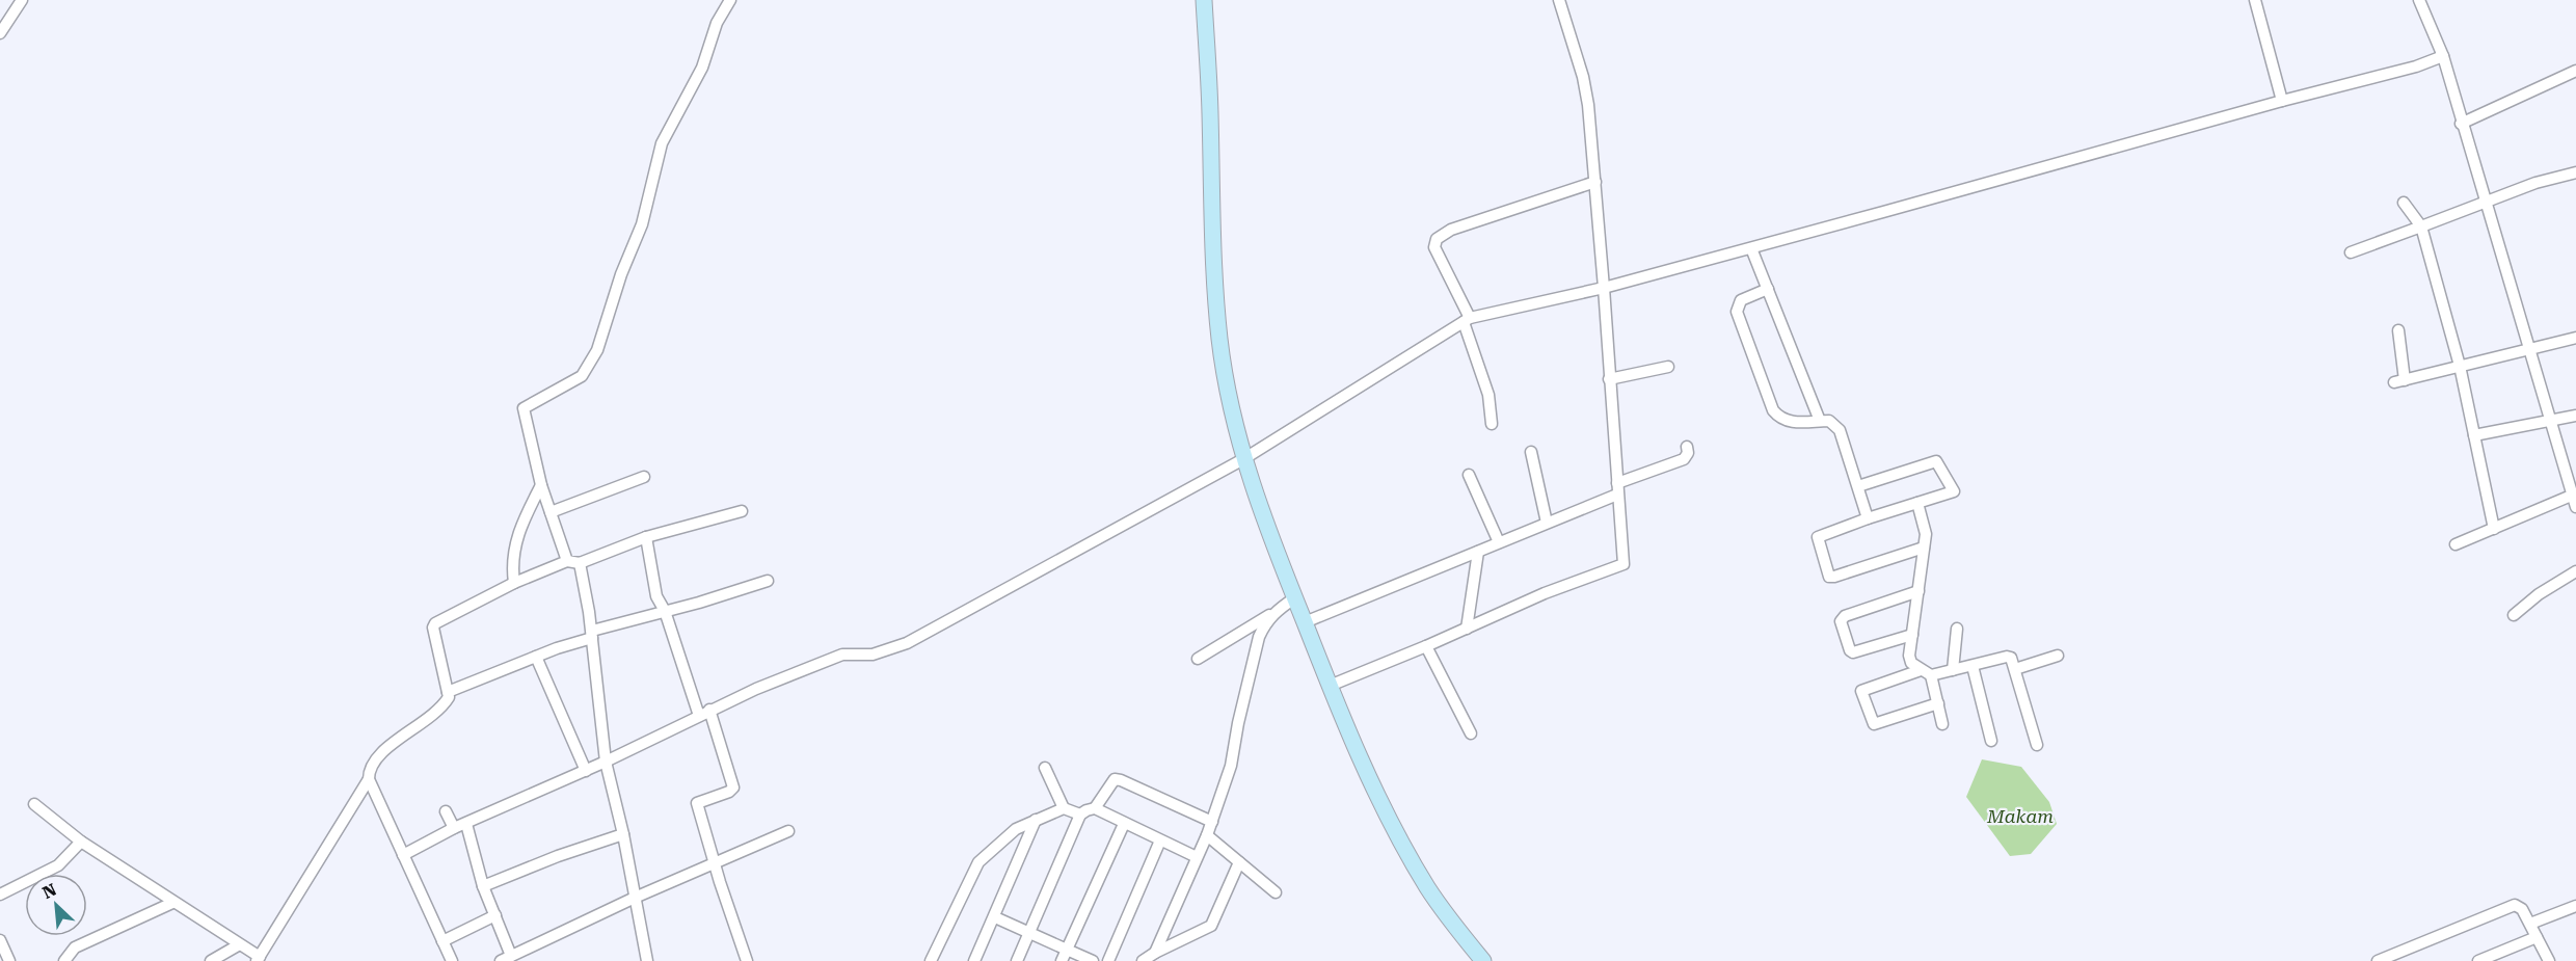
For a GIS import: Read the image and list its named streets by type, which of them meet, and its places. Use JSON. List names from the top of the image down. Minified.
{"parks":["Makam"],"north":"top left"}
